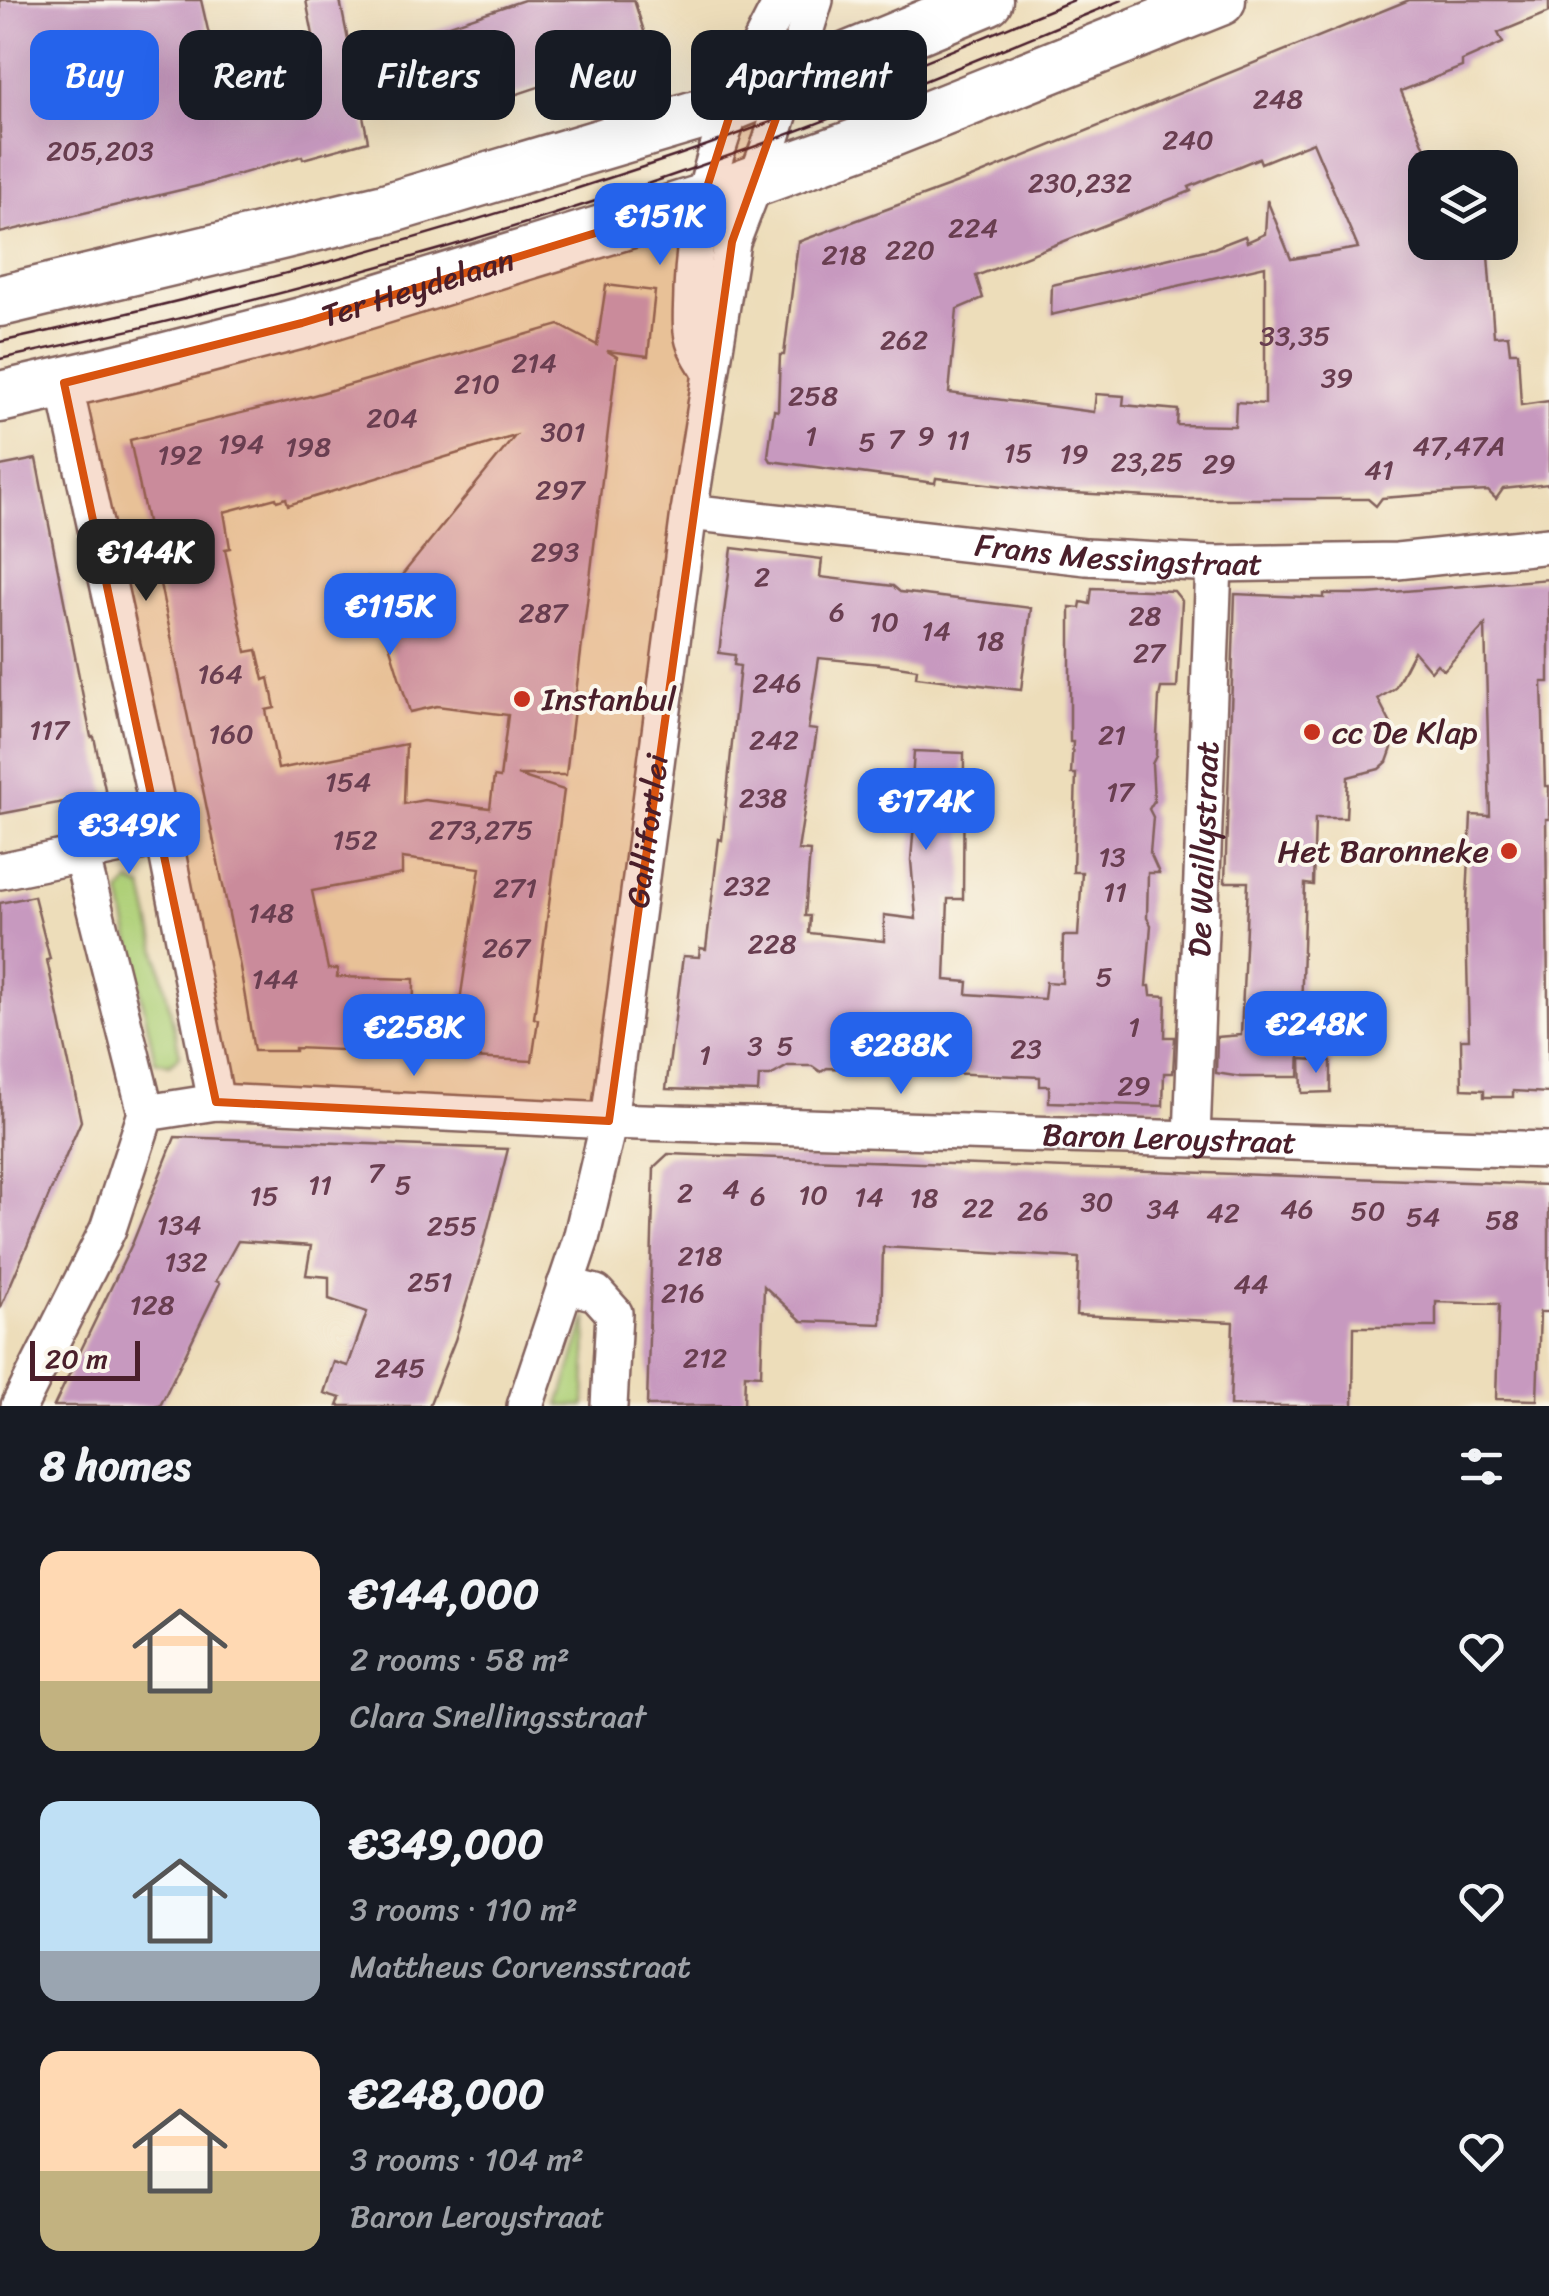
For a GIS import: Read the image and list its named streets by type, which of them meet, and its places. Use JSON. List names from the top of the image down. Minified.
{"streets":{"street":["Ter Heydelaan","Frans Messingstraat","Gallifortlei","De Waillystraat","Baron Leroystraat"]},"crossings":[["Ter Heydelaan","Gallifortlei"],["Frans Messingstraat","Gallifortlei"],["Frans Messingstraat","De Waillystraat"],["Gallifortlei","Baron Leroystraat"],["De Waillystraat","Baron Leroystraat"]],"places":["Instanbul","cc De Klap","Het Baronneke"],"house_numbers":["248","240","205,203","230,232","224","220","218","33,35","262","214","39","210","258","204","301","1","9","7","11","5","194","47,47A","198","15","19","192","23,25","29","41","297","293","2","6","287","28","10","14","18","27","164","246","117","160","21","242","154","17","238","273,275","152","13","232","271","11","148","228","267","5","144","1","3","5","23","1","29","7","11","5","4","2","10","15","6","14","18","30","22","34","46","26","50","42","54","58","134","255","218","132","251","44","216","128","212","245"],"scale_bar":"20 m","page":{"chip":["Buy","Rent","Filters","New","Apartment"],"price":["€151K","€144K","€115K","€174K","€349K","€248K","€258K","€288K"],"scale":"20 m","heading":"8 homes","list":[{"name":"€144,000","note":"2 rooms · 58 m² · Clara Snellingsstraat"},{"name":"€349,000","note":"3 rooms · 110 m² · Mattheus Corvensstraat"},{"name":"€248,000","note":"3 rooms · 104 m² · Baron Leroystraat"}]}}
